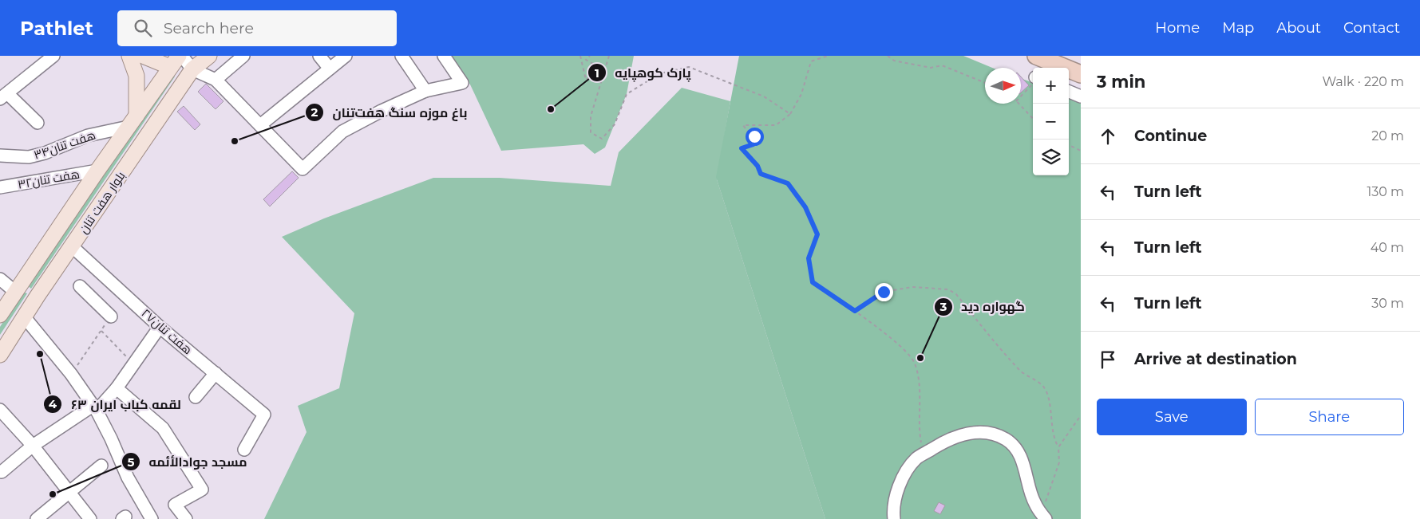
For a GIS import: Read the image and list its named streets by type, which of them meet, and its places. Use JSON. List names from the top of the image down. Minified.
{"streets":{"main road":["بلوار هفت تنان"],"street":["هفت تنان۳۴","هفت تنان۳۲","هفت تنان۲۷"]},"crossings":[["هفت تنان۳۴","بلوار هفت تنان"],["هفت تنان۳۲","بلوار هفت تنان"],["بلوار هفت تنان","هفت تنان۲۷"]],"places":["پارک کوهپایه","باغ‌ موزه سنگ هفت‌تنان","لقمه کباب ایران ۶۳","گهواره دید","مسجد جوادالأئمه"],"north":"right","page":{"header":"Pathlet","search":"Search here","nav":["Home","Map","About","Contact"],"heading":["3 min","Walk · 220 m"],"map_buttons":["+","−"],"list":[["Continue","20 m"],["Turn left","130 m"],["Turn left","40 m"],["Turn left","30 m"],"Arrive at destination"],"buttons":["Save","Share"]}}
